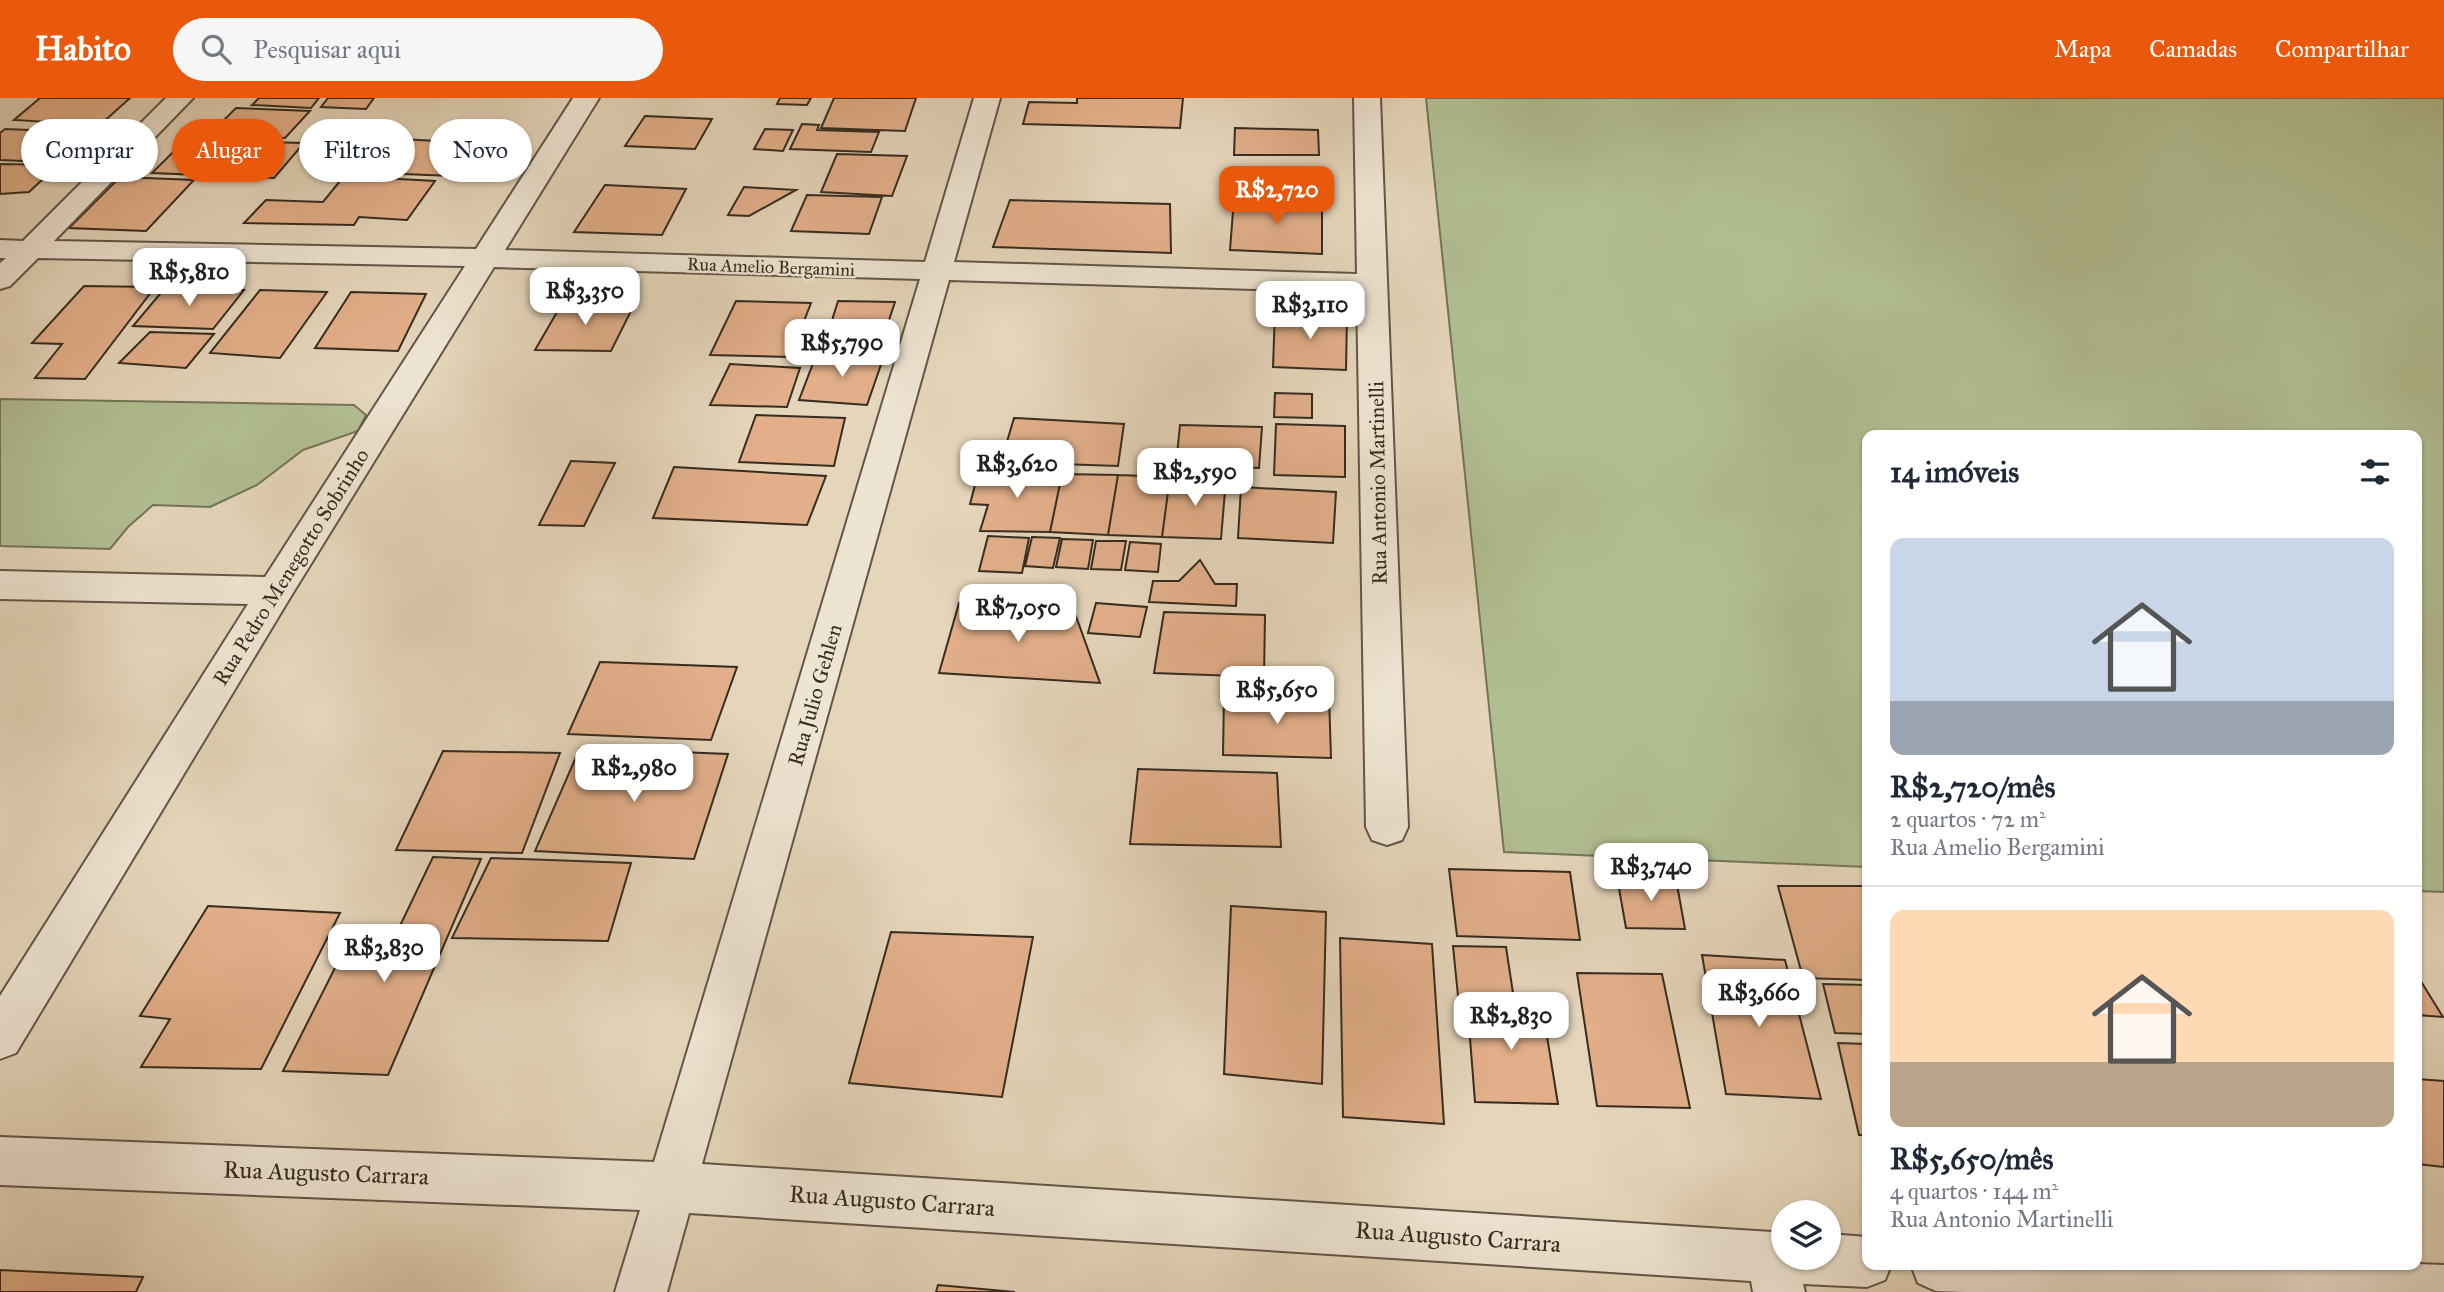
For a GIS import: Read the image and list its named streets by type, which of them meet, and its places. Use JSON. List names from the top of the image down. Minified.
{"streets":{"street":["Rua Amelio Bergamini","Rua Antonio Martinelli","Rua Pedro Menegotto Sobrinho","Rua Julio Gehlen","Rua Augusto Carrara"]},"crossings":[["Rua Amelio Bergamini","Rua Antonio Martinelli"],["Rua Amelio Bergamini","Rua Pedro Menegotto Sobrinho"],["Rua Amelio Bergamini","Rua Julio Gehlen"],["Rua Julio Gehlen","Rua Augusto Carrara"]],"page":{"header":"Habito","search":"Pesquisar aqui","nav":["Mapa","Camadas","Compartilhar"],"chip":["Comprar","Alugar","Filtros","Novo"],"price":["R$2,720","R$5,810","R$3,350","R$3,110","R$5,790","R$3,620","R$2,590","R$7,050","R$5,650","R$2,980","R$3,740","R$3,830","R$3,660","R$2,830"],"heading":"14 imóveis","list":[{"name":"R$2,720/mês","note":"2 quartos · 72 m² · Rua Amelio Bergamini"},{"name":"R$5,650/mês","note":"4 quartos · 144 m² · Rua Antonio Martinelli"}]}}
